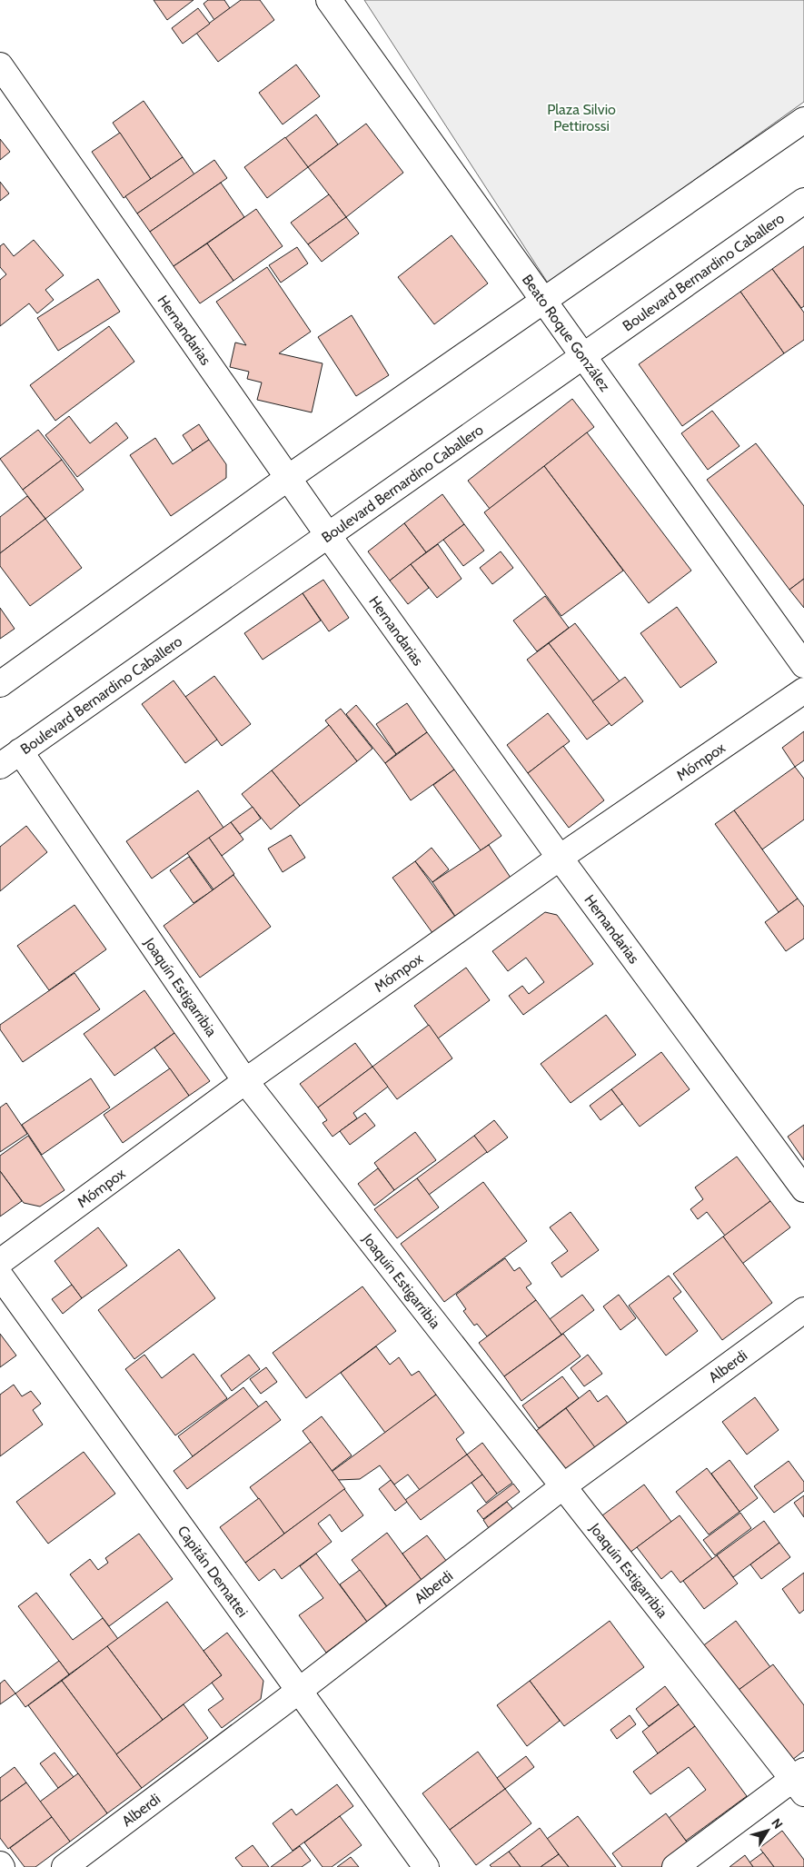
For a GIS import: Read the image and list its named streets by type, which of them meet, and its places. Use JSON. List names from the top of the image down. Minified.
{"streets":{"street":["Boulevard Bernardino Caballero","Hernandarias","Beato Roque González","Mómpox","Joaquín Estigarribia","Alberdi","Capitán Demattei"]},"crossings":[["Boulevard Bernardino Caballero","Hernandarias"],["Boulevard Bernardino Caballero","Beato Roque González"],["Boulevard Bernardino Caballero","Joaquín Estigarribia"],["Hernandarias","Mómpox"],["Mómpox","Joaquín Estigarribia"],["Joaquín Estigarribia","Alberdi"],["Alberdi","Capitán Demattei"]],"parks":["Plaza Silvio Pettirossi"],"north":"top right"}
